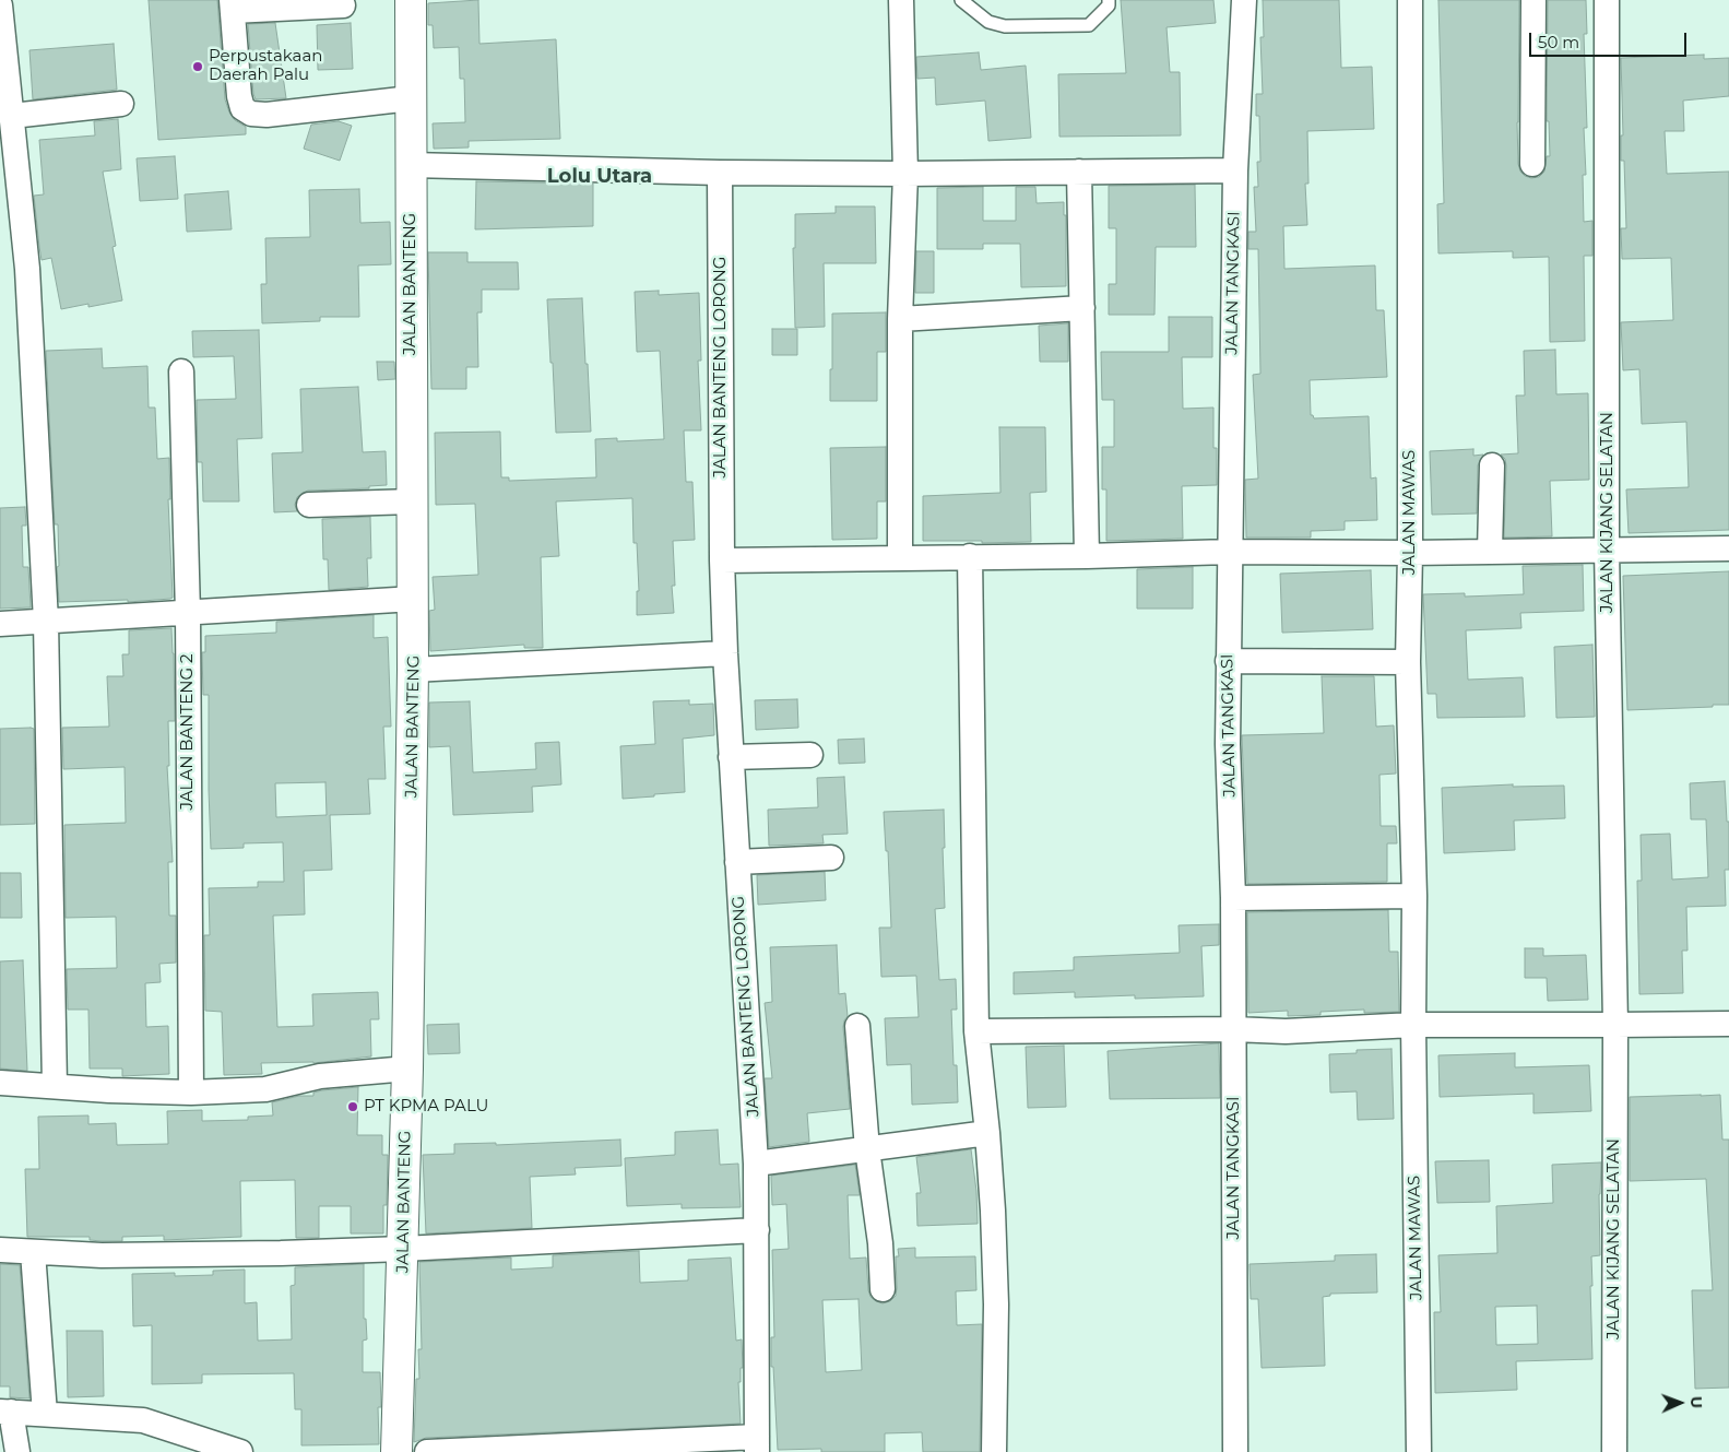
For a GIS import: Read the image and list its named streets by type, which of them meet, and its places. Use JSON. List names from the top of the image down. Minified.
{"streets":{"street":["JALAN TANGKASI","JALAN BANTENG","JALAN BANTENG LORONG","JALAN MAWAS","JALAN KIJANG SELATAN","JALAN BANTENG 2"]},"districts":["Lolu Utara"],"places":["Perpustakaan Daerah Palu","PT KPMA PALU"],"scale_bar":"50 m","north":"right"}
